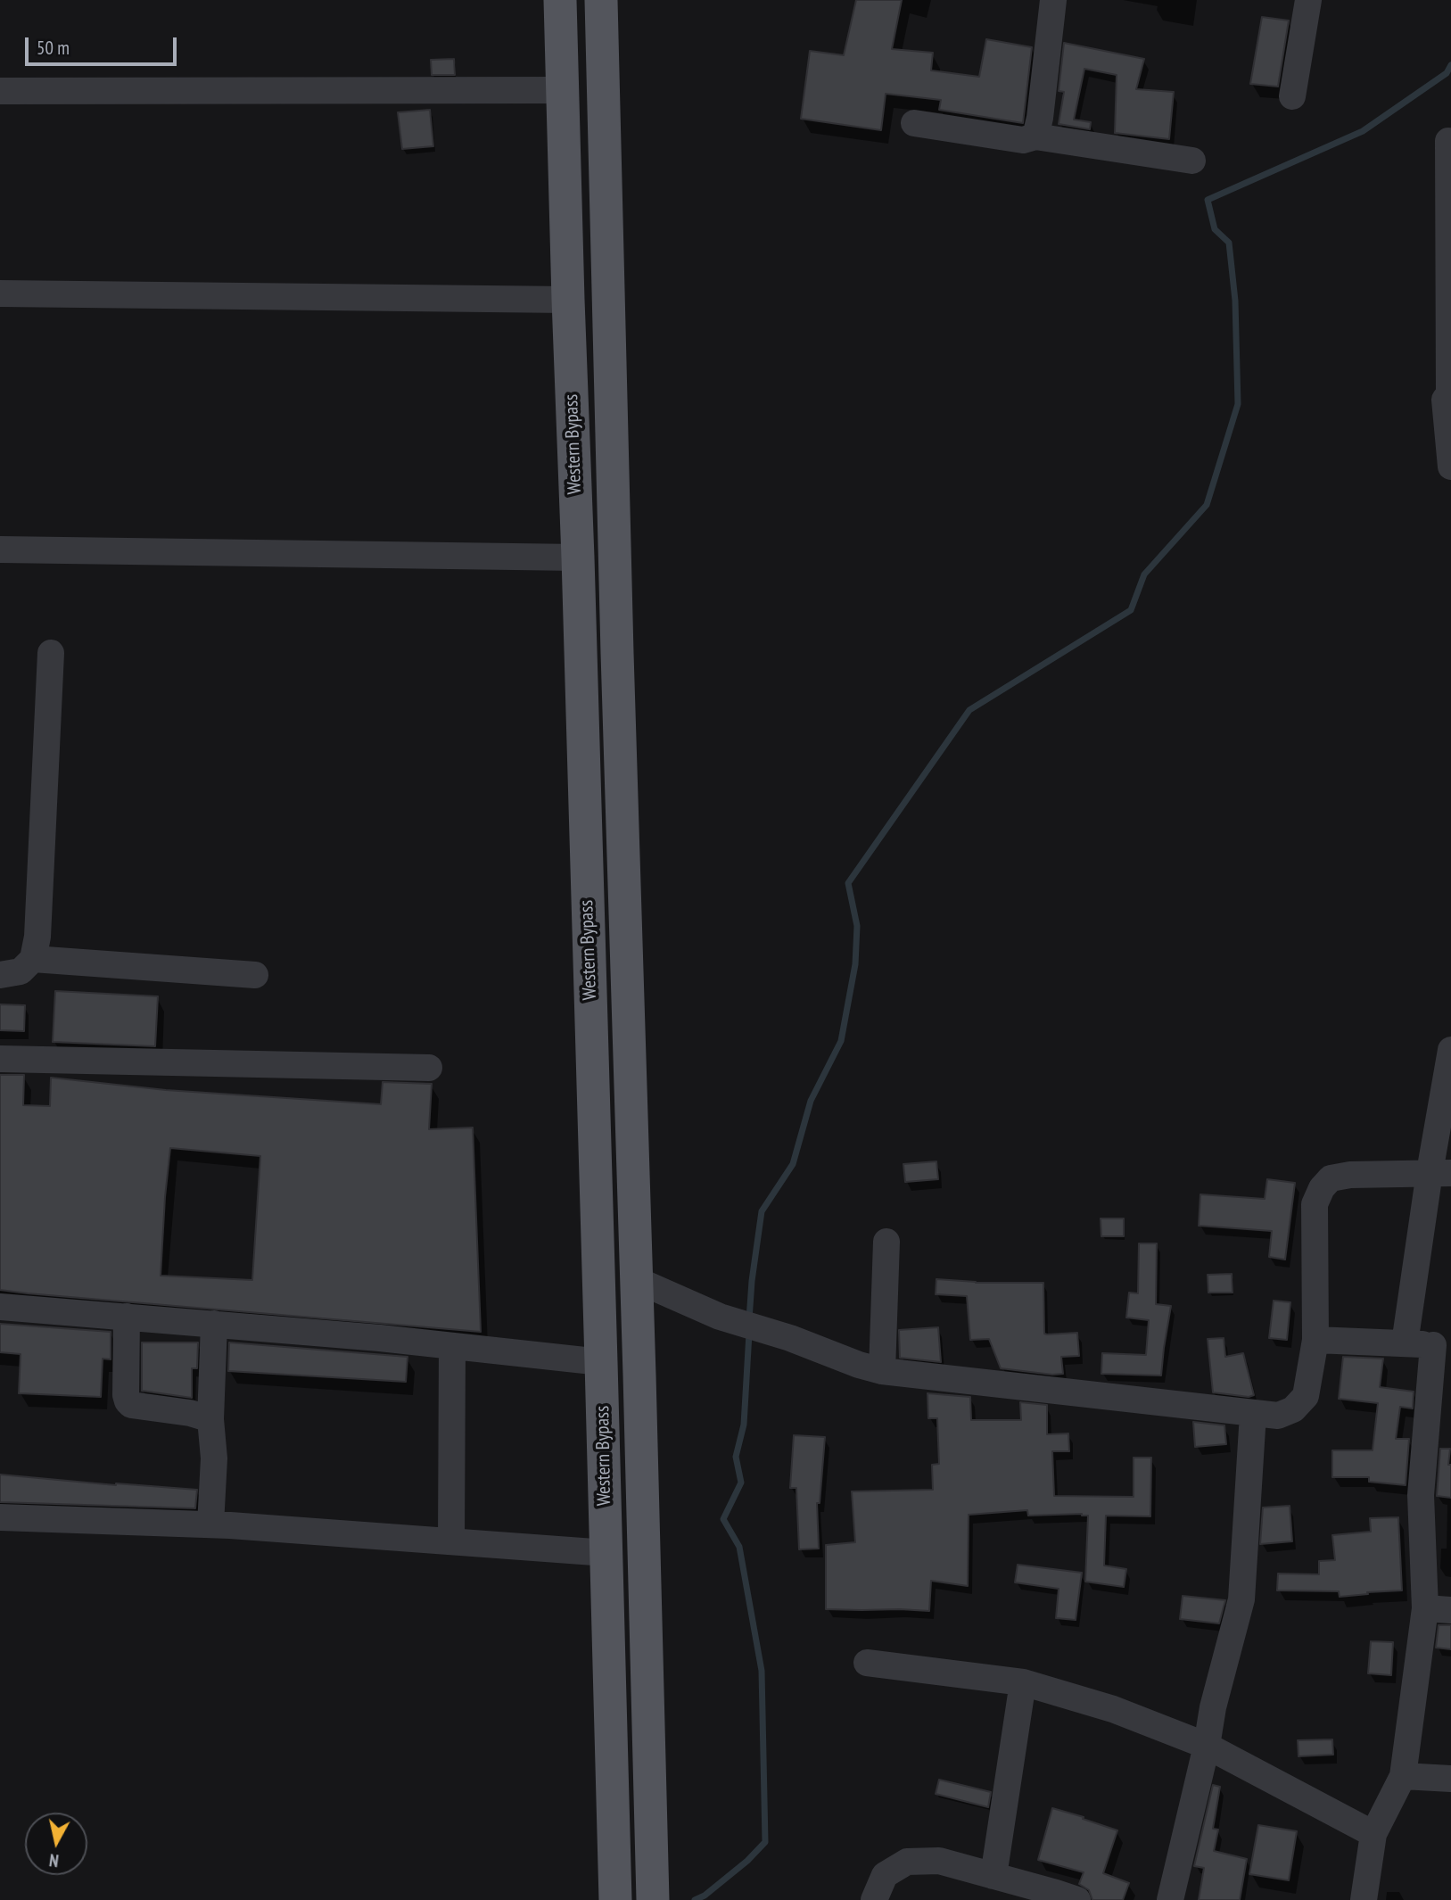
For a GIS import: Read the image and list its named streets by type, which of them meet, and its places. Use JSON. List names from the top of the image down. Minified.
{"streets":{"main road":["Western Bypass"]},"scale_bar":"50 m","north":"bottom"}
